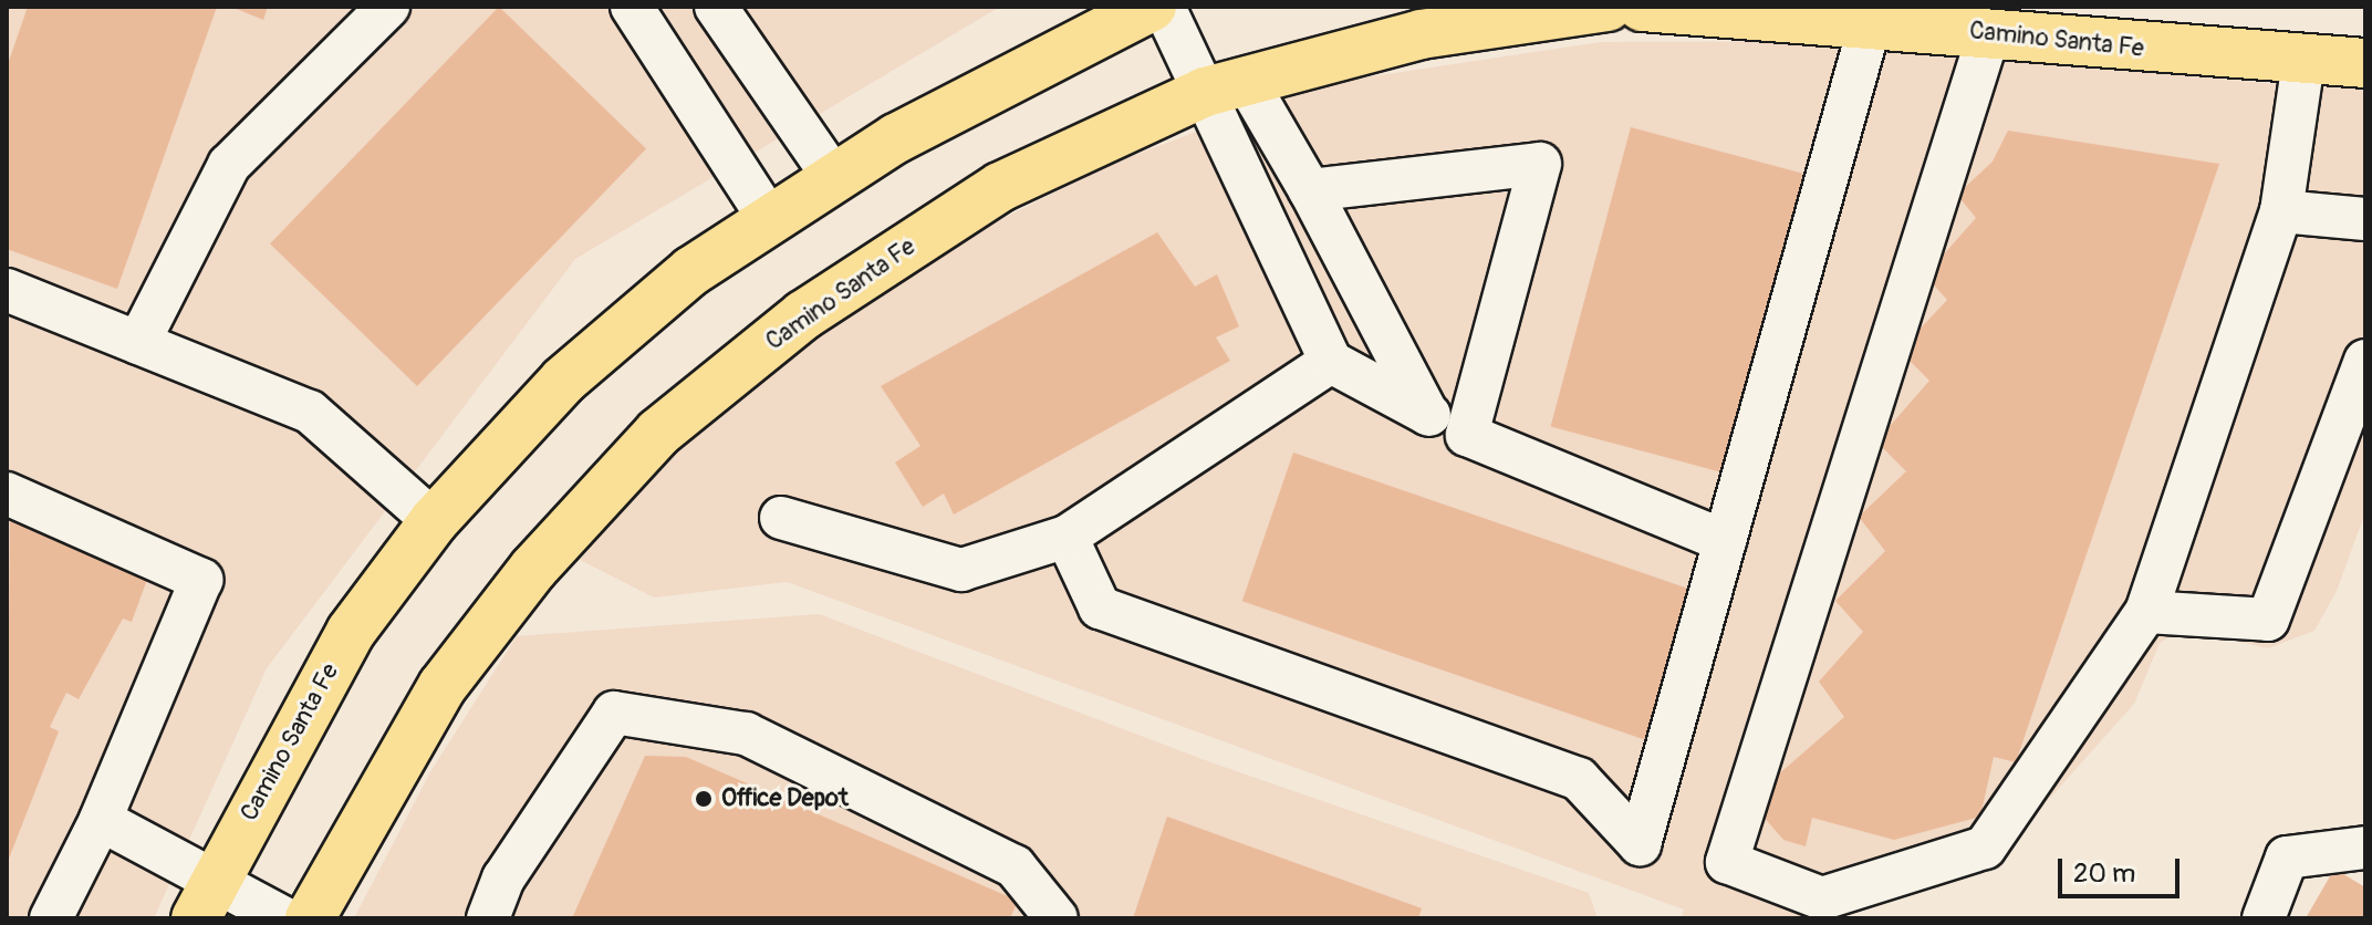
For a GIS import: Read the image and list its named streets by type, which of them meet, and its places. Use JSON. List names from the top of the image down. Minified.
{"streets":{"main road":["Camino Santa Fe"]},"places":["Office Depot"],"scale_bar":"20 m"}
